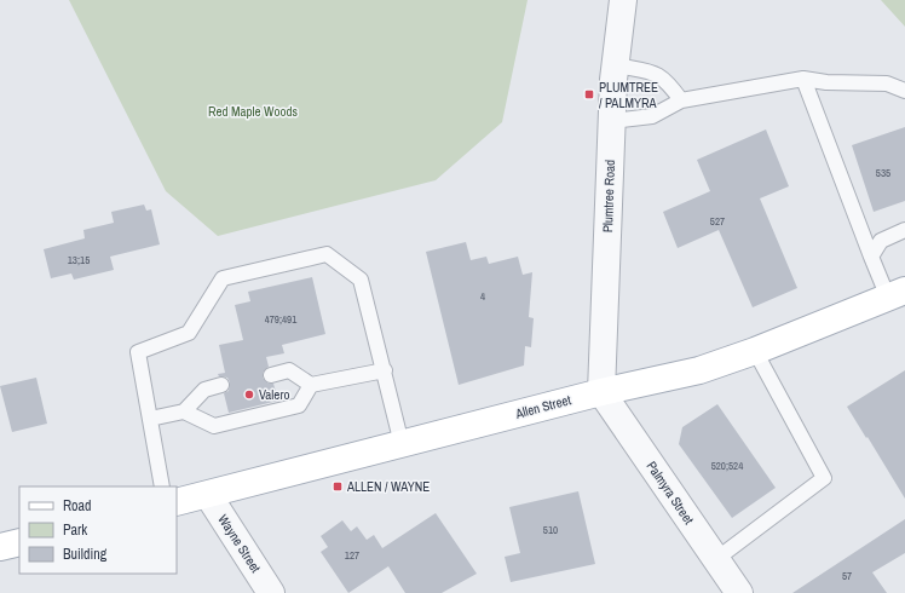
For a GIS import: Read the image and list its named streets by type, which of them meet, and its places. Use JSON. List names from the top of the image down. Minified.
{"streets":{"main road":["Allen Street"],"street":["Plumtree Road","Palmyra Street","Wayne Street"]},"crossings":[["Plumtree Road","Allen Street"],["Plumtree Road","Palmyra Street"],["Allen Street","Palmyra Street"],["Allen Street","Wayne Street"]],"parks":["Red Maple Woods"],"places":{"transit":["PLUMTREE / PALMYRA","ALLEN / WAYNE"],"other":["Valero"]},"house_numbers":["535","527","13;15","4","479;491","520;524","510","127","57"],"legend":["Road","Park","Building"]}
